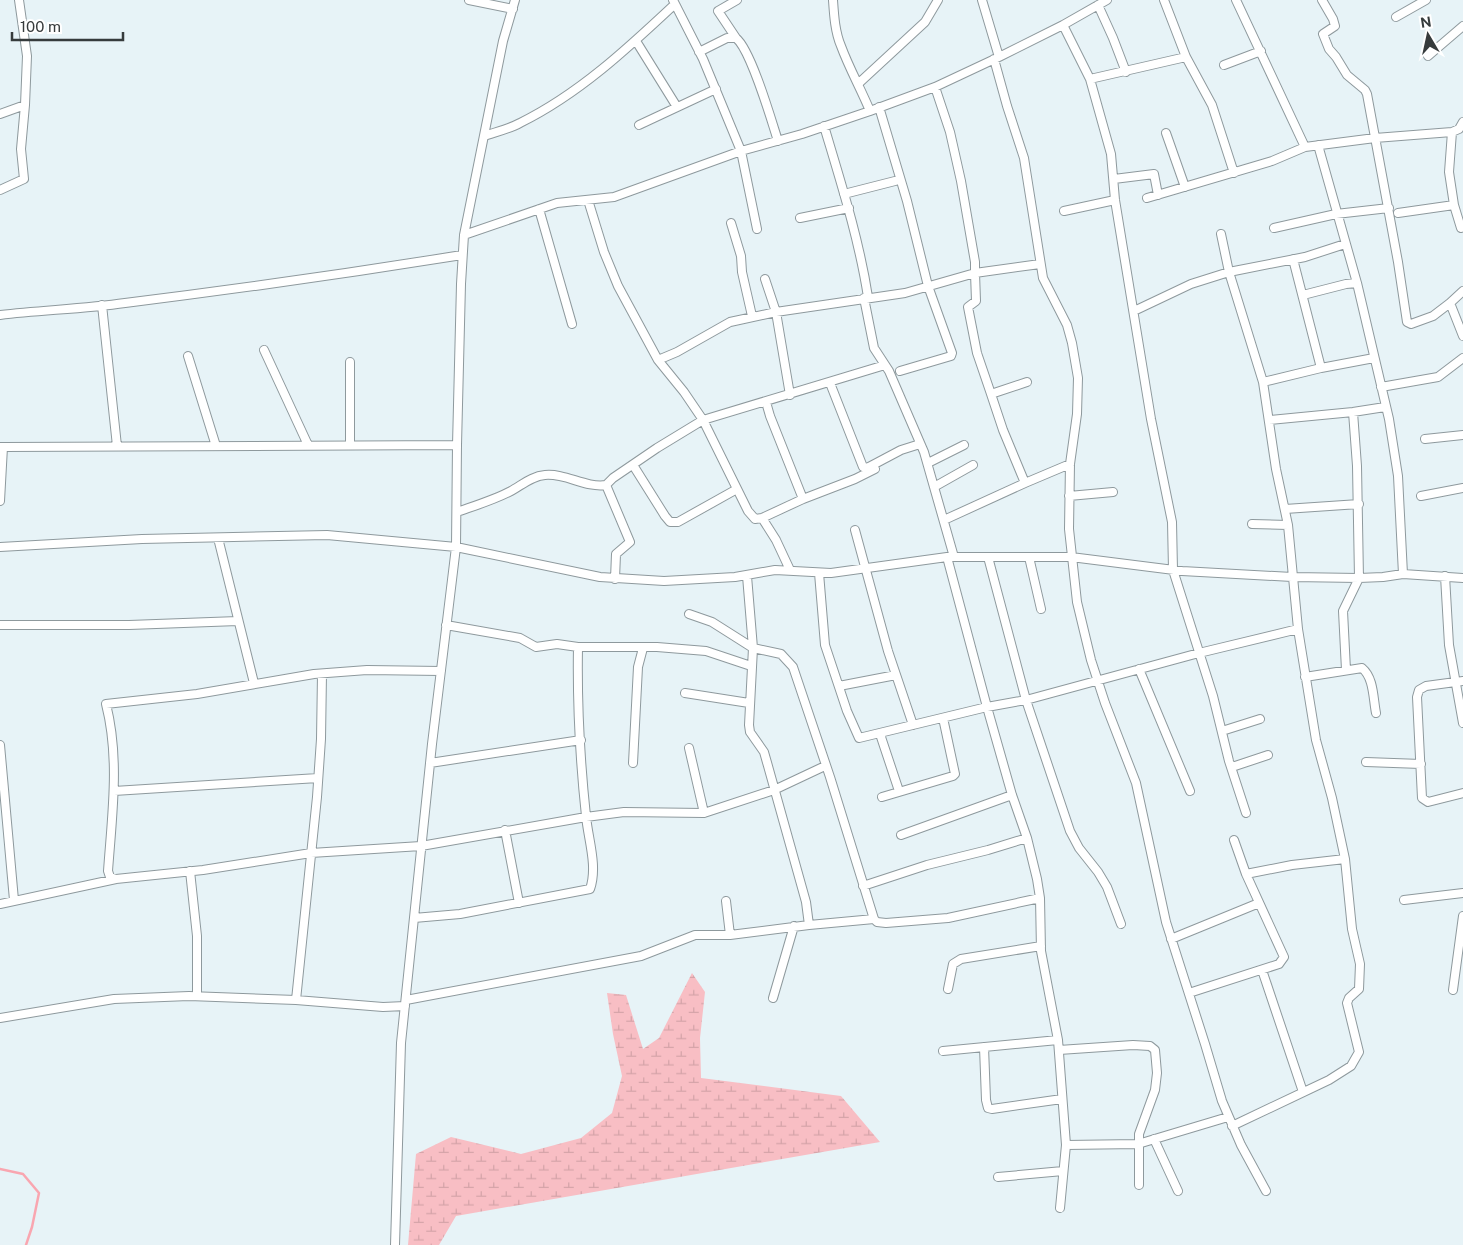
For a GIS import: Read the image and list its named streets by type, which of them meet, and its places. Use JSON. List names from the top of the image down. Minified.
{"scale_bar":"100 m","north":"top"}
